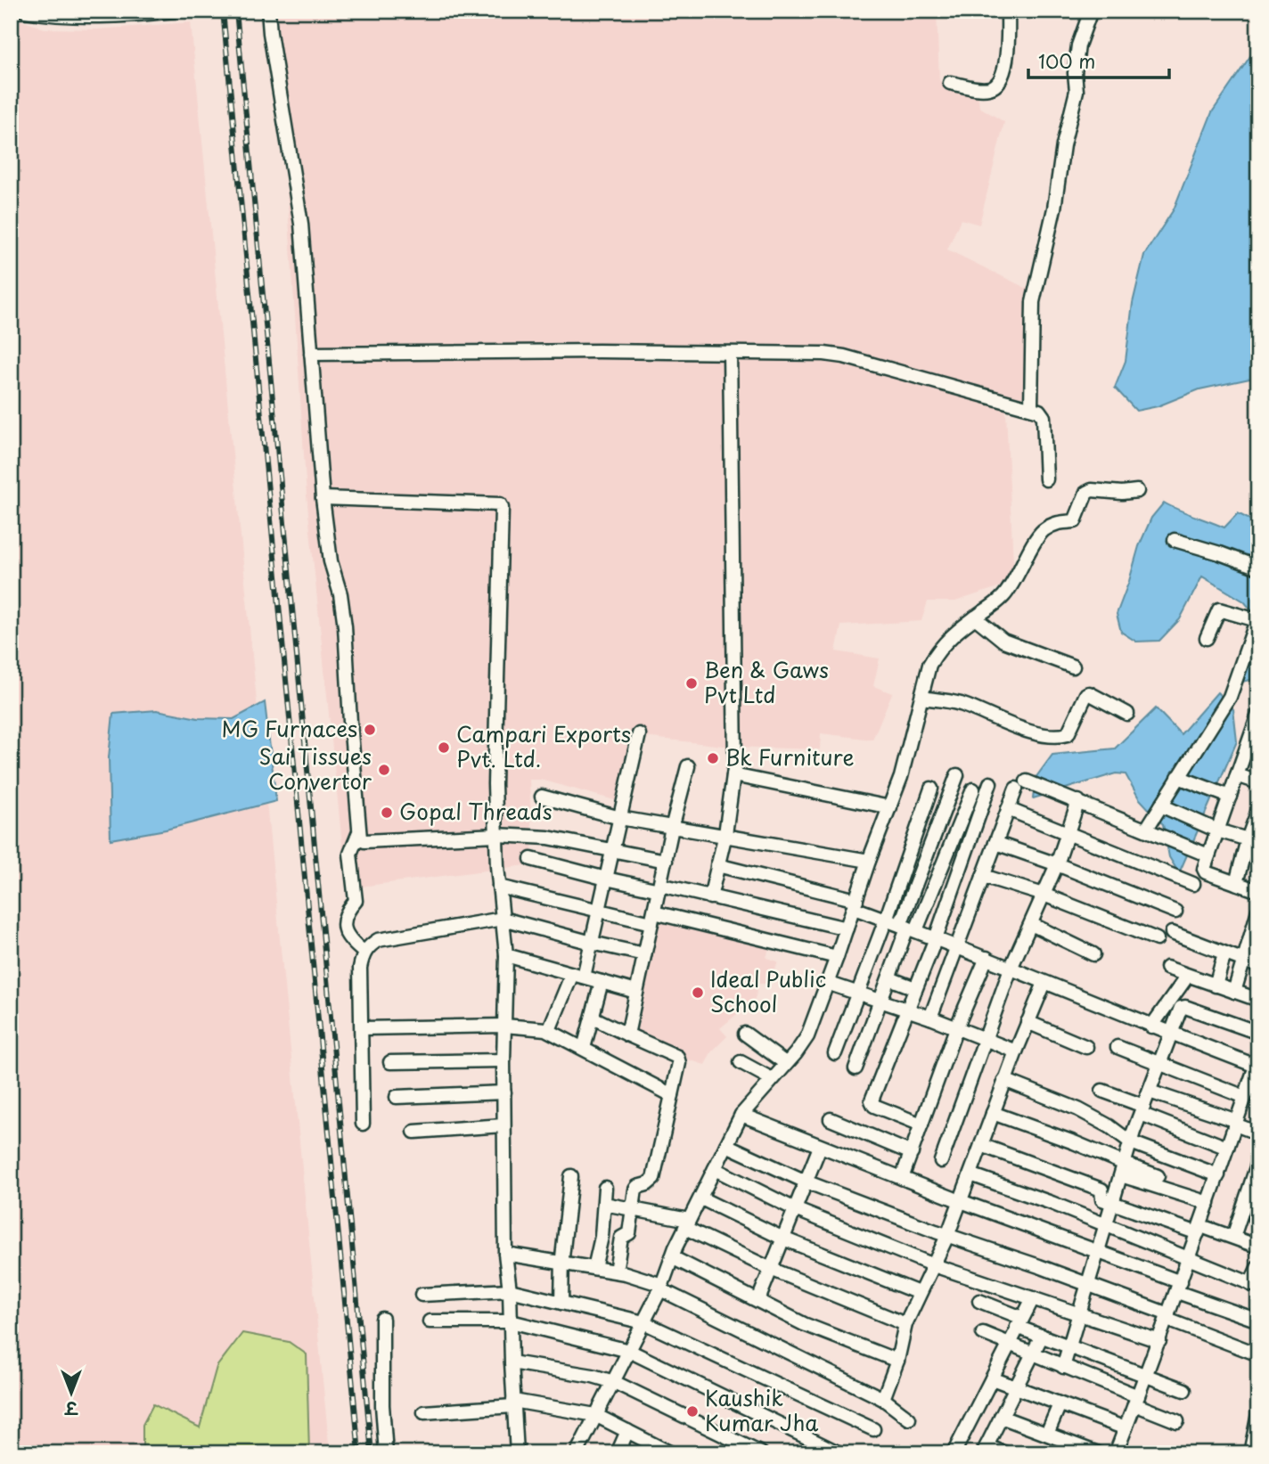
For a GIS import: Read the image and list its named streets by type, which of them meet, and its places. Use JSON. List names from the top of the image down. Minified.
{"places":["Ben & Gaws Pvt Ltd","MG Furnaces","Campari Exports Pvt. Ltd.","Bk Furniture","Sai Tissues Convertor","Gopal Threads","Ideal Public School","Kaushik Kumar Jha"],"scale_bar":"100 m","north":"bottom"}
